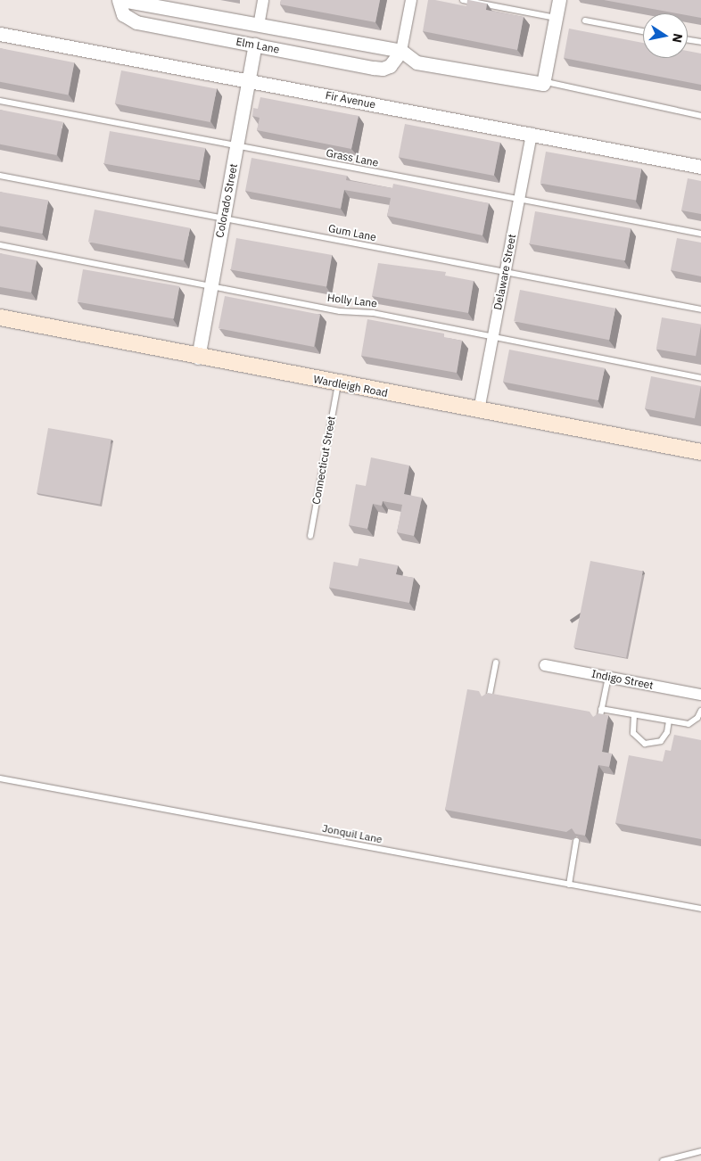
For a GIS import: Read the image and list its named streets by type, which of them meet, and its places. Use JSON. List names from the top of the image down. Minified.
{"streets":{"main road":["Wardleigh Road"],"street":["Elm Lane","Fir Avenue","Colorado Street","Delaware Street","Indigo Street"],"lane":["Grass Lane","Gum Lane","Holly Lane","Connecticut Street","Jonquil Lane"]},"crossings":[["Elm Lane","Colorado Street"],["Fir Avenue","Colorado Street"],["Fir Avenue","Delaware Street"],["Grass Lane","Colorado Street"],["Grass Lane","Delaware Street"],["Colorado Street","Gum Lane"],["Colorado Street","Holly Lane"],["Colorado Street","Wardleigh Road"],["Gum Lane","Delaware Street"],["Delaware Street","Holly Lane"],["Delaware Street","Wardleigh Road"],["Wardleigh Road","Connecticut Street"]],"north":"right"}
